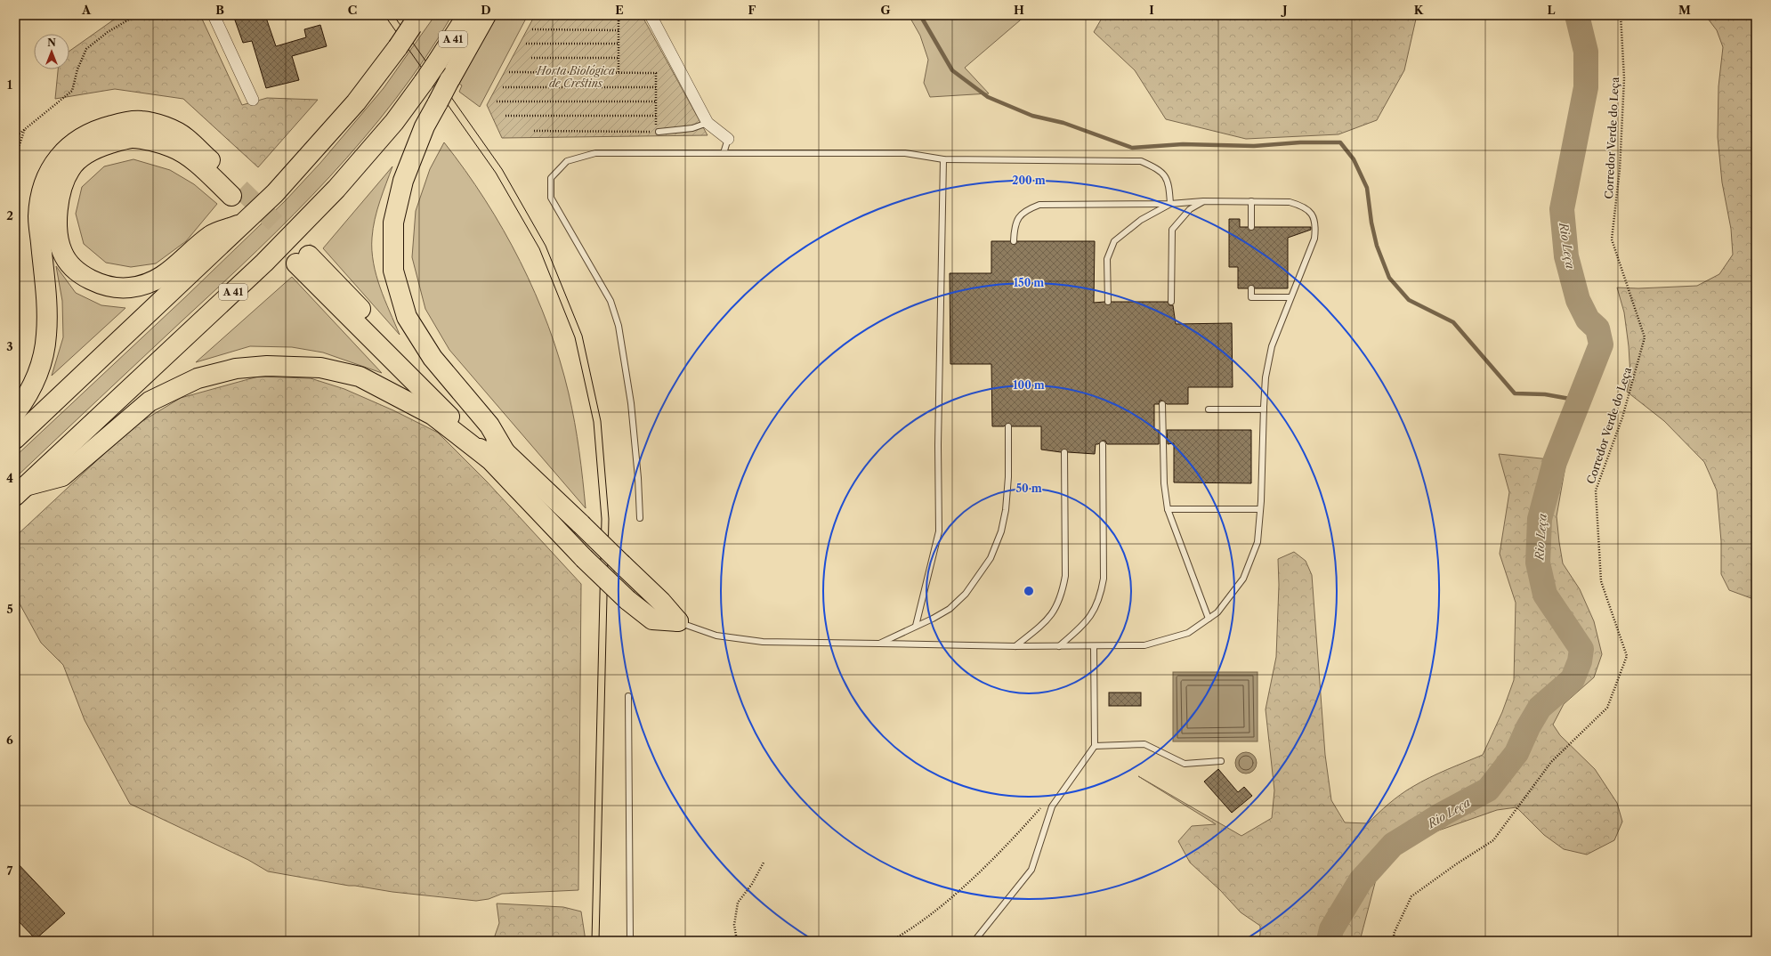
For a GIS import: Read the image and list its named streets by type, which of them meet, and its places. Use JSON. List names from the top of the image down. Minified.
{"streets":{"highway":["A 41"],"path":["Corredor Verde do Leça"]},"water":["Rio Leça"],"parks":["Horta Biológica de Crestins"],"north":"top","grid":{"columns":["A","B","C","D","E","F","G","H","I","J","K","L","M"],"rows":["1","2","3","4","5","6","7"]},"rings":["200 m","150 m","100 m","50 m"]}
